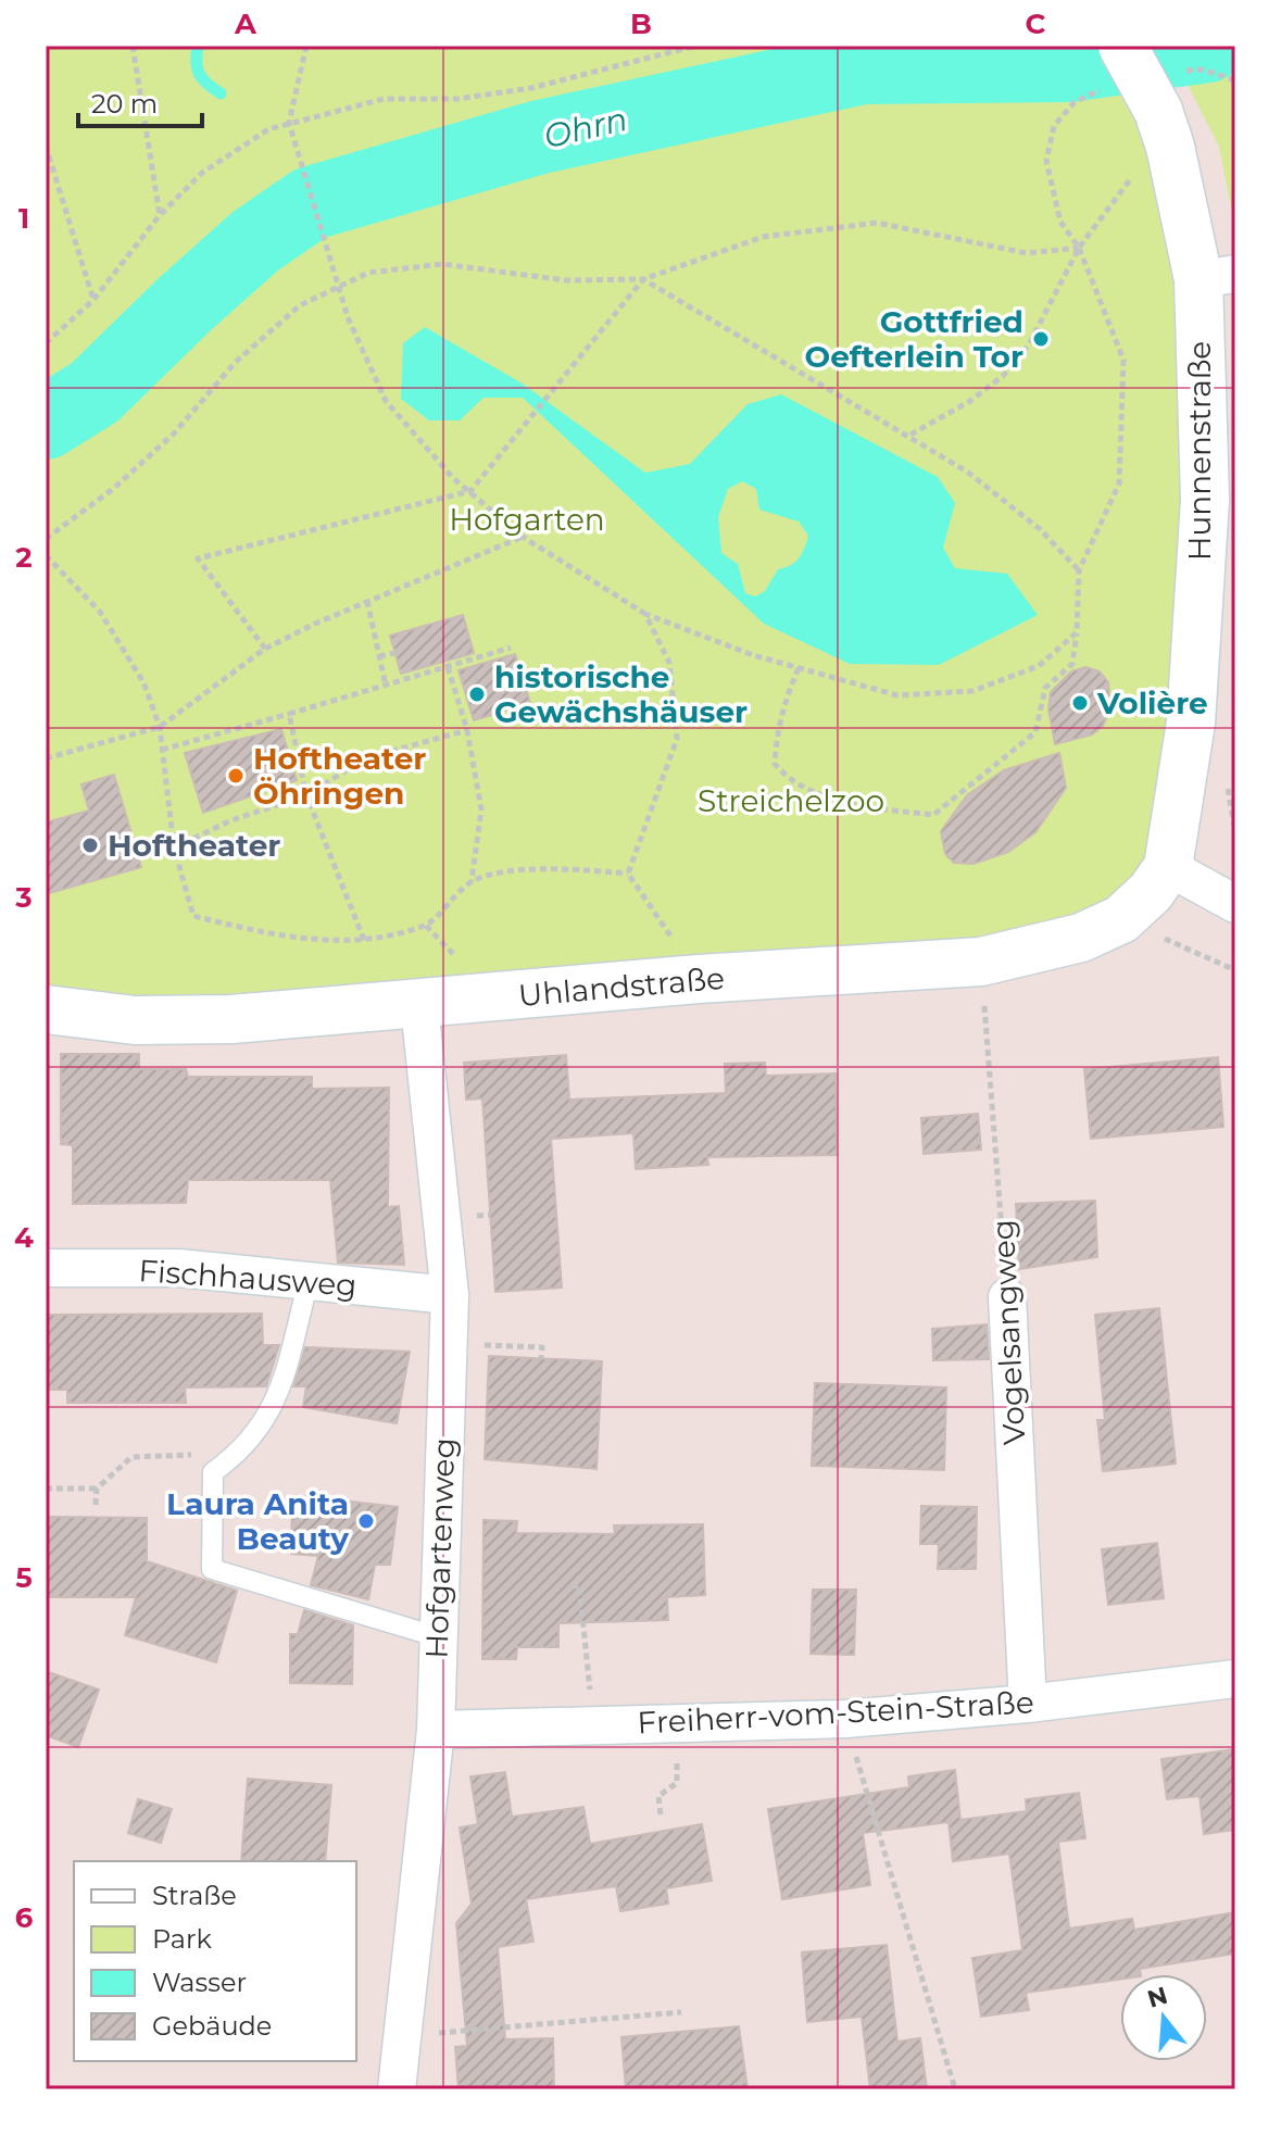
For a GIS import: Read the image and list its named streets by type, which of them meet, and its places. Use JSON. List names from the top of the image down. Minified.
{"streets":{"main road":["Hunnenstraße","Uhlandstraße"],"street":["Fischhausweg","Vogelsangweg","Hofgartenweg","Freiherr-vom-Stein-Straße"]},"crossings":[["Hunnenstraße","Uhlandstraße"],["Uhlandstraße","Vogelsangweg"],["Uhlandstraße","Hofgartenweg"],["Fischhausweg","Hofgartenweg"],["Vogelsangweg","Freiherr-vom-Stein-Straße"],["Hofgartenweg","Freiherr-vom-Stein-Straße"]],"water":["Ohrn"],"parks":["Hofgarten","Streichelzoo"],"places":["Gottfried Oefterlein Tor","historische Gewächshäuser","Volière","Hoftheater Öhringen","Hoftheater","Laura Anita Beauty"],"legend":["Straße","Park","Wasser","Gebäude"],"scale_bar":"20 m","north":"top","grid":{"columns":["A","B","C"],"rows":["1","2","3","4","5","6"]}}
